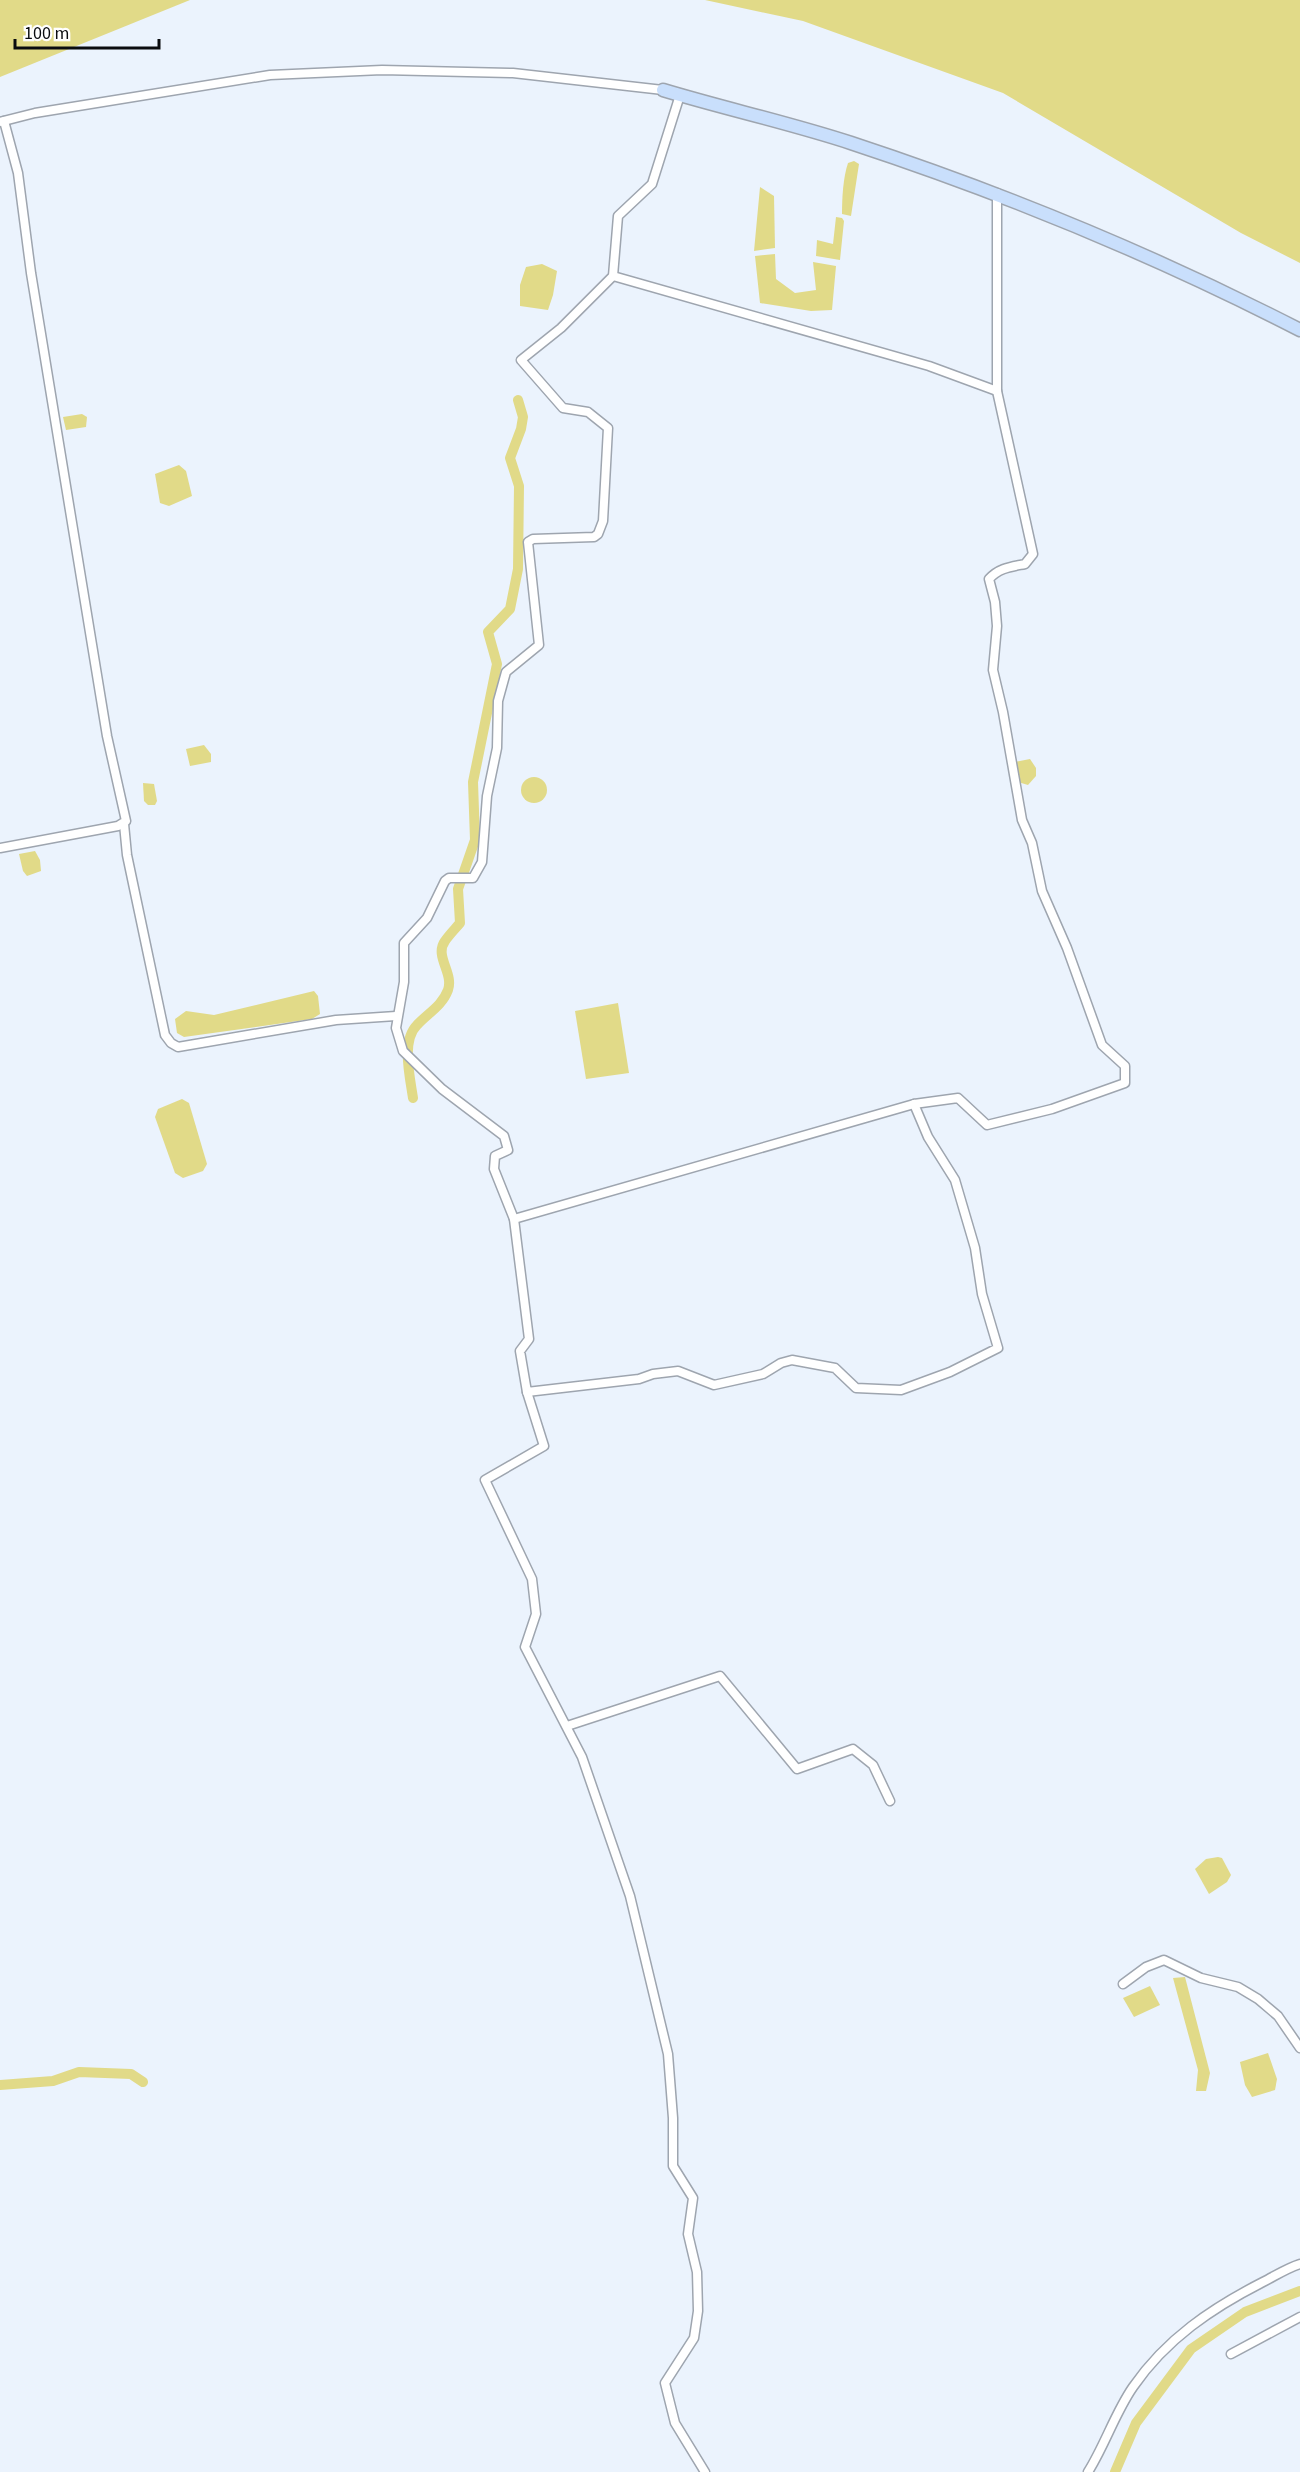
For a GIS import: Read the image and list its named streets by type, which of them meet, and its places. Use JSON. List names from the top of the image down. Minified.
{"scale_bar":"100 m"}
